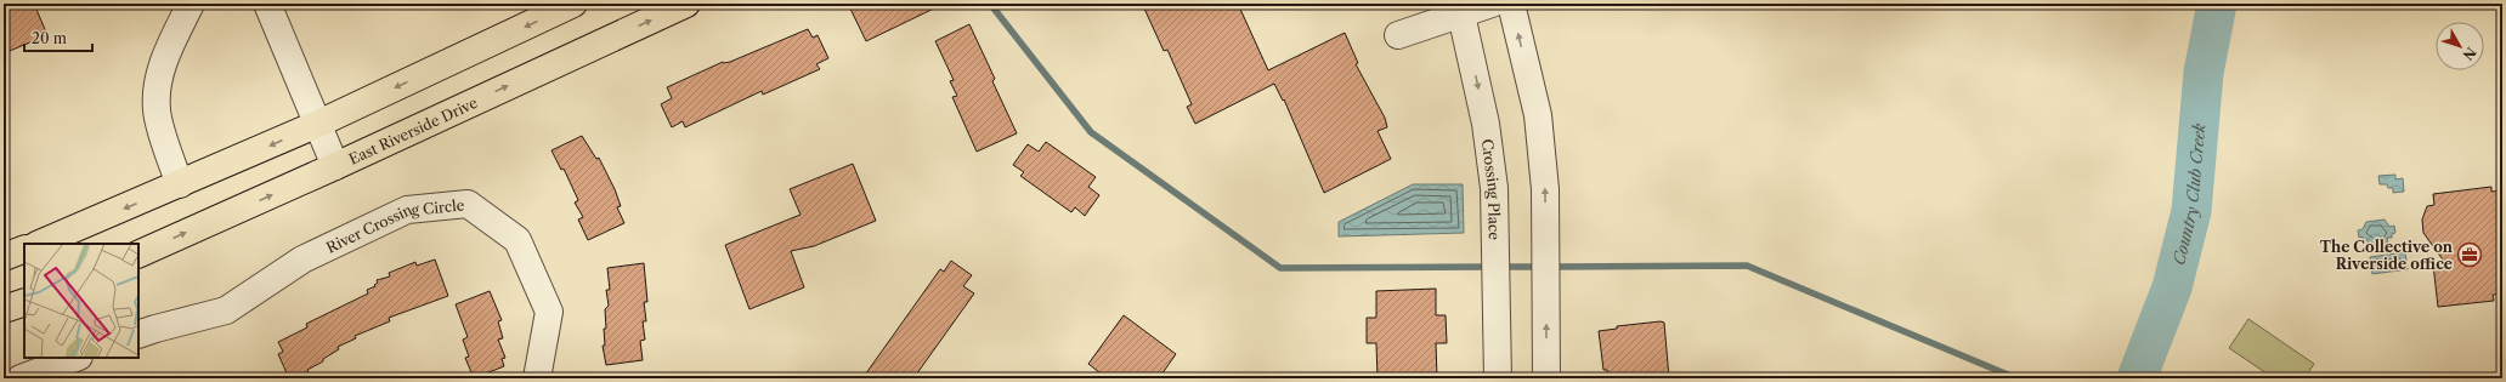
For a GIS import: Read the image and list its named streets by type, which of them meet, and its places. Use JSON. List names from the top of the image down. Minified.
{"streets":{"main road":["East Riverside Drive"],"street":["Crossing Place","River Crossing Circle"]},"water":["Country Club Creek"],"places":{"office":["The Collective on Riverside office"]},"scale_bar":"20 m","north":"bottom right"}
